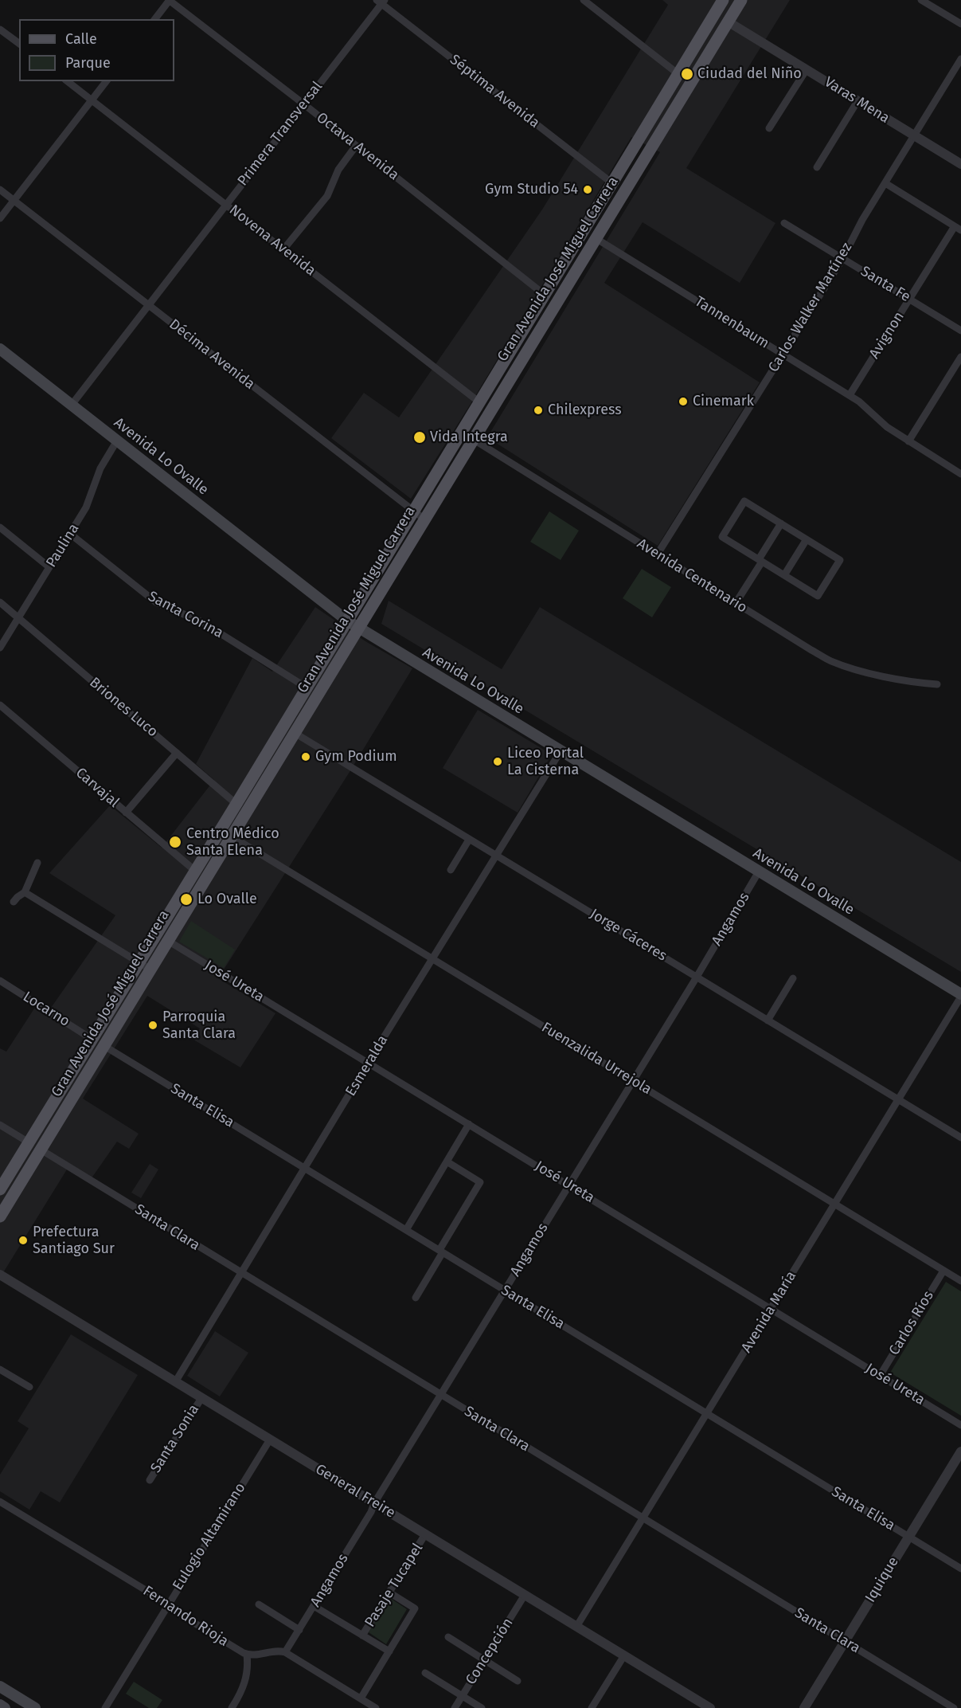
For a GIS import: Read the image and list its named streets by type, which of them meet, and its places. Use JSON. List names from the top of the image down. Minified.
{"streets":{"main road":["Gran Avenida José Miguel Carrera","Avenida Lo Ovalle"],"street":["Séptima Avenida","Varas Mena","Primera Transversal","Octava Avenida","Novena Avenida","Santa Fe","Carlos Walker Martínez","Tannenbaum","Avignon","Décima Avenida","Paulina","Avenida Centenario","Santa Corina","Briones Luco","Carvajal","Angamos","Jorge Cáceres","José Ureta","Locarno","Fuenzalida Urrejola","Esmeralda","Santa Elisa","Santa Clara","Avenida María","Carlos Ríos","Santa Sonia","General Freire","Eulogio Altamirano","Iquique","Pasaje Tucapel","Fernando Rioja","Concepción"]},"crossings":[["Séptima Avenida","Primera Transversal"],["Séptima Avenida","Gran Avenida José Miguel Carrera"],["Varas Mena","Gran Avenida José Miguel Carrera"],["Varas Mena","Carlos Walker Martínez"],["Primera Transversal","Octava Avenida"],["Primera Transversal","Novena Avenida"],["Primera Transversal","Décima Avenida"],["Primera Transversal","Avenida Lo Ovalle"],["Octava Avenida","Gran Avenida José Miguel Carrera"],["Novena Avenida","Gran Avenida José Miguel Carrera"],["Gran Avenida José Miguel Carrera","Tannenbaum"],["Gran Avenida José Miguel Carrera","Décima Avenida"],["Gran Avenida José Miguel Carrera","Avenida Lo Ovalle"],["Gran Avenida José Miguel Carrera","Avenida Centenario"],["Gran Avenida José Miguel Carrera","Santa Corina"],["Gran Avenida José Miguel Carrera","Briones Luco"],["Gran Avenida José Miguel Carrera","Carvajal"],["Gran Avenida José Miguel Carrera","Jorge Cáceres"],["Gran Avenida José Miguel Carrera","José Ureta"],["Gran Avenida José Miguel Carrera","Locarno"],["Gran Avenida José Miguel Carrera","Fuenzalida Urrejola"],["Gran Avenida José Miguel Carrera","Santa Elisa"],["Gran Avenida José Miguel Carrera","Santa Clara"],["Santa Fe","Carlos Walker Martínez"],["Santa Fe","Avignon"],["Carlos Walker Martínez","Tannenbaum"],["Carlos Walker Martínez","Avenida Centenario"],["Tannenbaum","Avignon"],["Avenida Lo Ovalle","Paulina"],["Avenida Lo Ovalle","Angamos"],["Avenida Lo Ovalle","Esmeralda"],["Avenida Lo Ovalle","Avenida María"],["Paulina","Santa Corina"],["Paulina","Briones Luco"],["Angamos","Jorge Cáceres"],["Angamos","José Ureta"],["Angamos","Fuenzalida Urrejola"],["Angamos","Santa Elisa"],["Angamos","Santa Clara"],["Angamos","General Freire"],["Jorge Cáceres","Esmeralda"],["Jorge Cáceres","Avenida María"],["José Ureta","Esmeralda"],["José Ureta","Avenida María"],["José Ureta","Carlos Ríos"],["Fuenzalida Urrejola","Esmeralda"],["Fuenzalida Urrejola","Avenida María"],["Fuenzalida Urrejola","Carlos Ríos"],["Esmeralda","Santa Elisa"],["Esmeralda","Santa Clara"],["Esmeralda","General Freire"],["Santa Elisa","Avenida María"],["Santa Elisa","Iquique"],["Santa Clara","Avenida María"],["Santa Clara","Iquique"],["Avenida María","General Freire"],["Santa Sonia","General Freire"],["General Freire","Eulogio Altamirano"],["General Freire","Pasaje Tucapel"],["General Freire","Concepción"],["Eulogio Altamirano","Fernando Rioja"]],"places":["Ciudad del Niño","Gym Studio 54","Cinemark","Chilexpress","Vida Integra","Gym Podium","Liceo Portal La Cisterna","Centro Médico Santa Elena","Lo Ovalle","Parroquia Santa Clara","Prefectura Santiago Sur"],"legend":["Calle","Parque"]}
